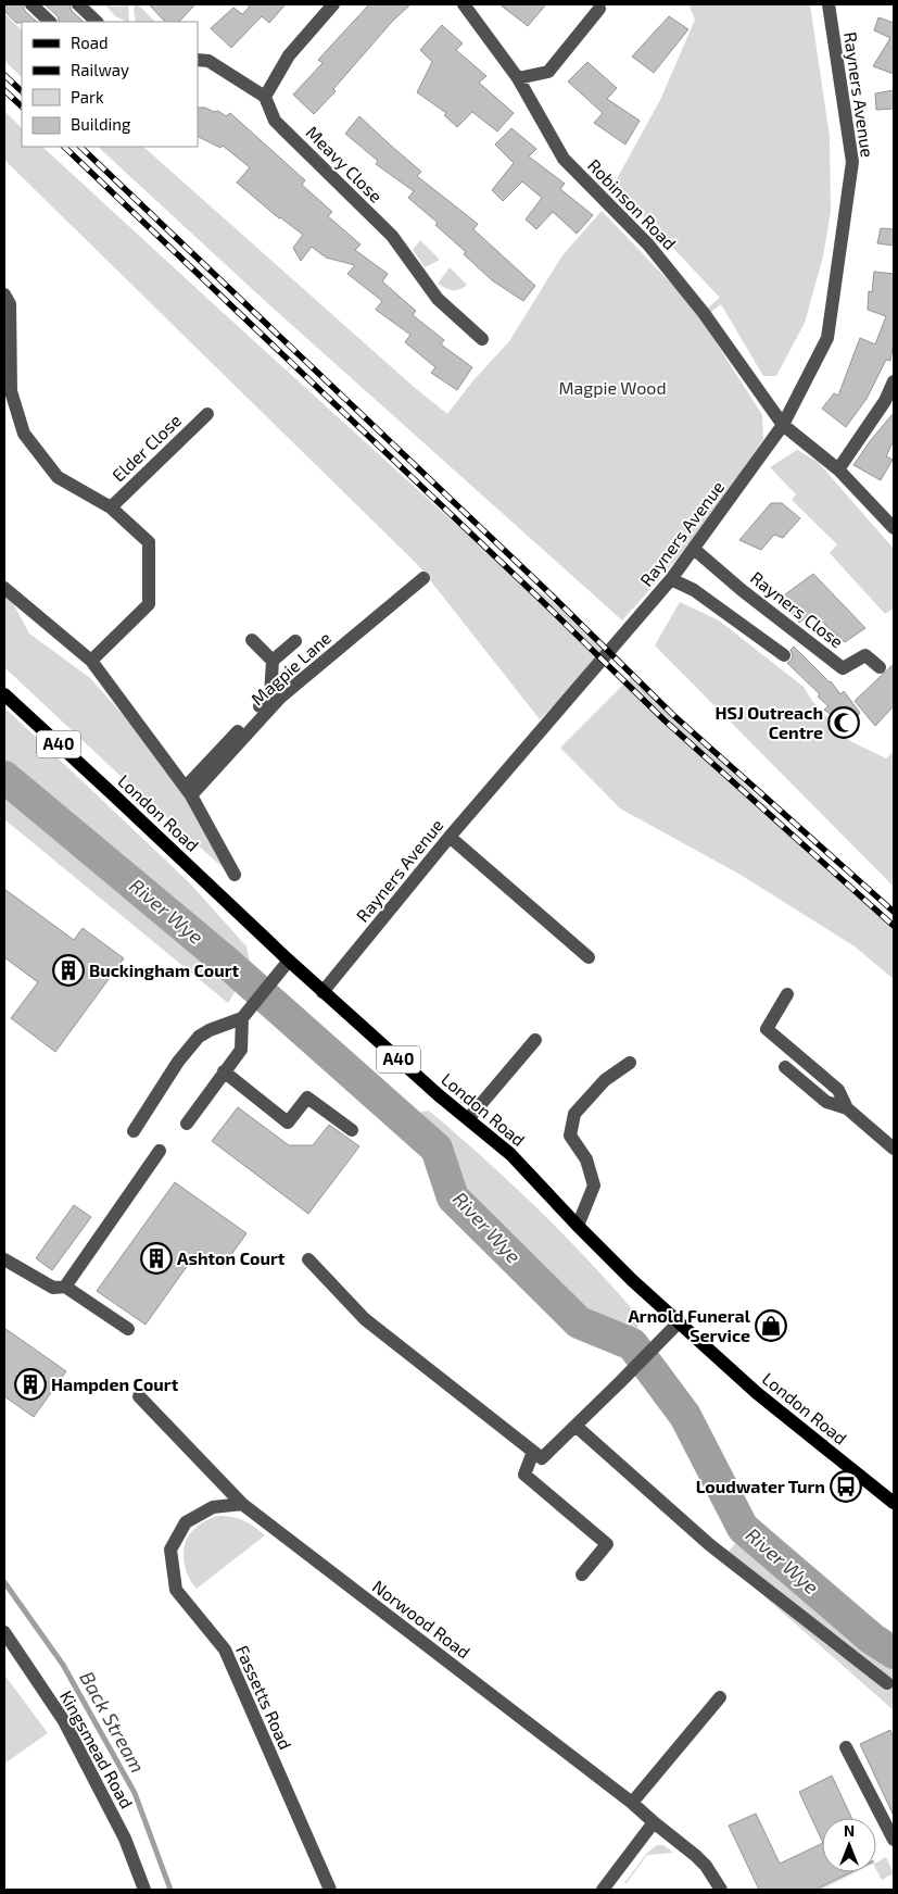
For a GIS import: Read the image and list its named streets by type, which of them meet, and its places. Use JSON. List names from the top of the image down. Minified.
{"streets":{"main road":["A40","London Road"],"street":["Rayners Avenue","Meavy Close","Robinson Road","Elder Close","Rayners Close","Magpie Lane","Norwood Road","Fassetts Road","Kingsmead Road"]},"crossings":[["Rayners Avenue","Robinson Road"],["Rayners Avenue","Rayners Close"],["Rayners Avenue","London Road"],["Magpie Lane","London Road"],["Norwood Road","Fassetts Road"]],"water":["River Wye","Back Stream"],"parks":["Magpie Wood"],"places":{"mosque":["HSJ Outreach Centre"],"building":["Buckingham Court","Ashton Court","Hampden Court"],"shop":["Arnold Funeral Service"],"bus stop":["Loudwater Turn"]},"legend":["Road","Railway","Park","Building"],"north":"top"}
